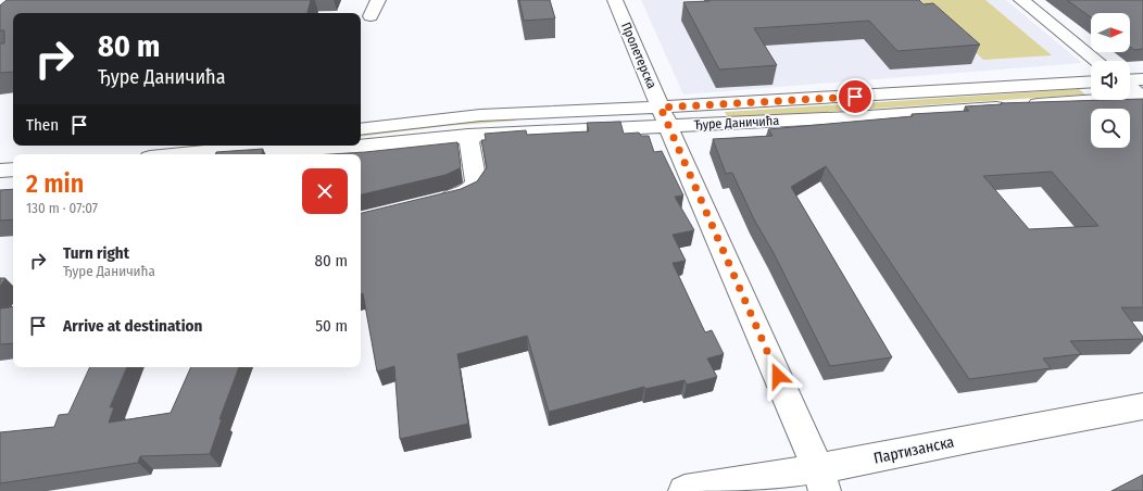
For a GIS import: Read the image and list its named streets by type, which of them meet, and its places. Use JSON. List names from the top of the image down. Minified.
{"streets":{"street":["Пролетерска","Ђуре Даничића","Партизанска"]},"crossings":[["Пролетерска","Ђуре Даничића"],["Пролетерска","Партизанска"]],"north":"right","page":{"turn":["80 m","Ђуре Даничића"],"then":"Then","heading":["2 min","130 m · 07:07"],"list":[{"name":"Turn right","note":"Ђуре Даничића","value":"80 m"},{"name":"Arrive at destination","value":"50 m"}]}}
